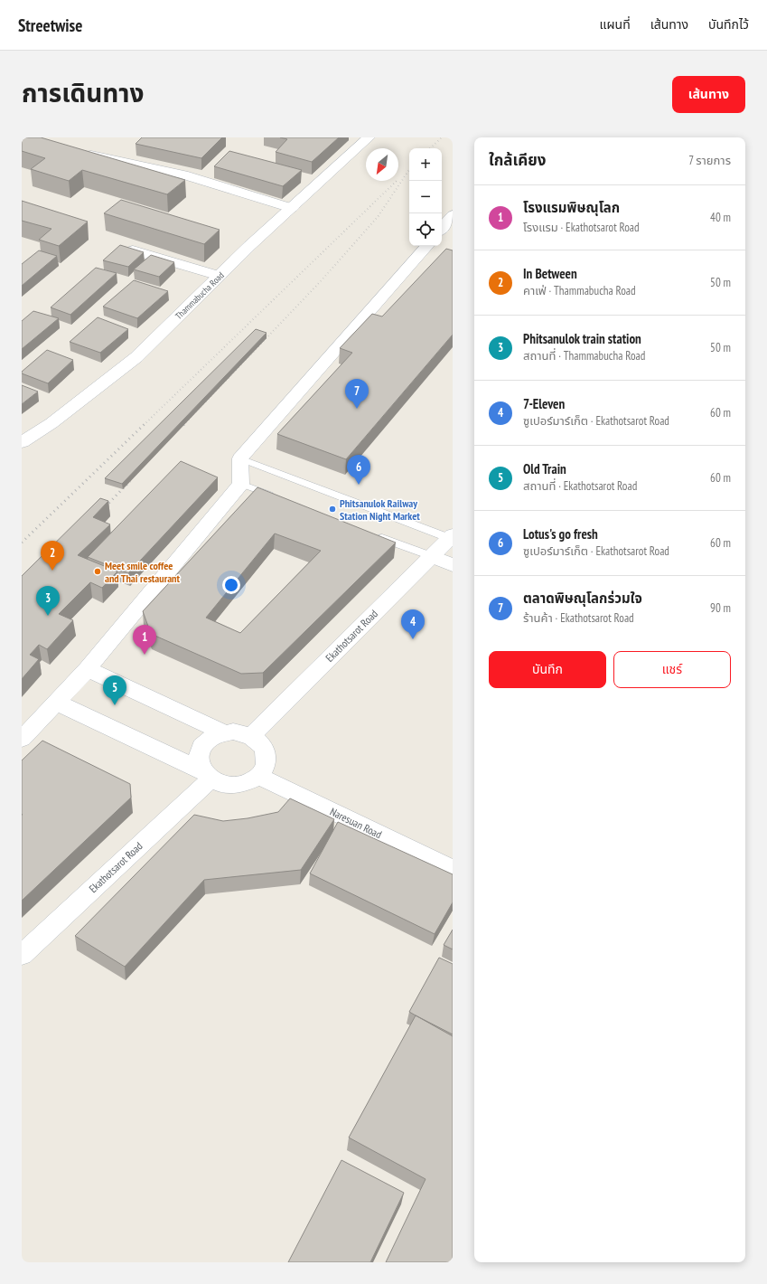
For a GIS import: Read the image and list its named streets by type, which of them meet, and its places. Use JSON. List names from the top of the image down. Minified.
{"streets":{"main road":["Thammabucha Road","Ekathotsarot Road","Naresuan Road"]},"crossings":[["Ekathotsarot Road","Naresuan Road"]],"places":["Phitsanulok Railway Station Night Market","Meet smile coffee and Thai restaurant"],"north":"bottom left","page":{"header":"Streetwise","nav":["แผนที่","เส้นทาง","บันทึกไว้"],"title":"การเดินทาง","buttons":["เส้นทาง",["บันทึก","แชร์"]],"heading":["ใกล้เคียง","7 รายการ"],"map_buttons":["+","−"],"list":[{"mark":"1","name":"โรงแรมพิษณุโลก","note":"โรงแรม · Ekathotsarot Road","value":"40 m"},{"mark":"2","name":"In Between","note":"คาเฟ่ · Thammabucha Road","value":"50 m"},{"mark":"3","name":"Phitsanulok train station","note":"สถานที่ · Thammabucha Road","value":"50 m"},{"mark":"4","name":"7-Eleven","note":"ซูเปอร์มาร์เก็ต · Ekathotsarot Road","value":"60 m"},{"mark":"5","name":"Old Train","note":"สถานที่ · Ekathotsarot Road","value":"60 m"},{"mark":"6","name":"Lotus's go fresh","note":"ซูเปอร์มาร์เก็ต · Ekathotsarot Road","value":"60 m"},{"mark":"7","name":"ตลาดพิษณุโลกร่วมใจ","note":"ร้านค้า · Ekathotsarot Road","value":"90 m"}],"pins":["7","6","2","3","4","1","5"]}}
